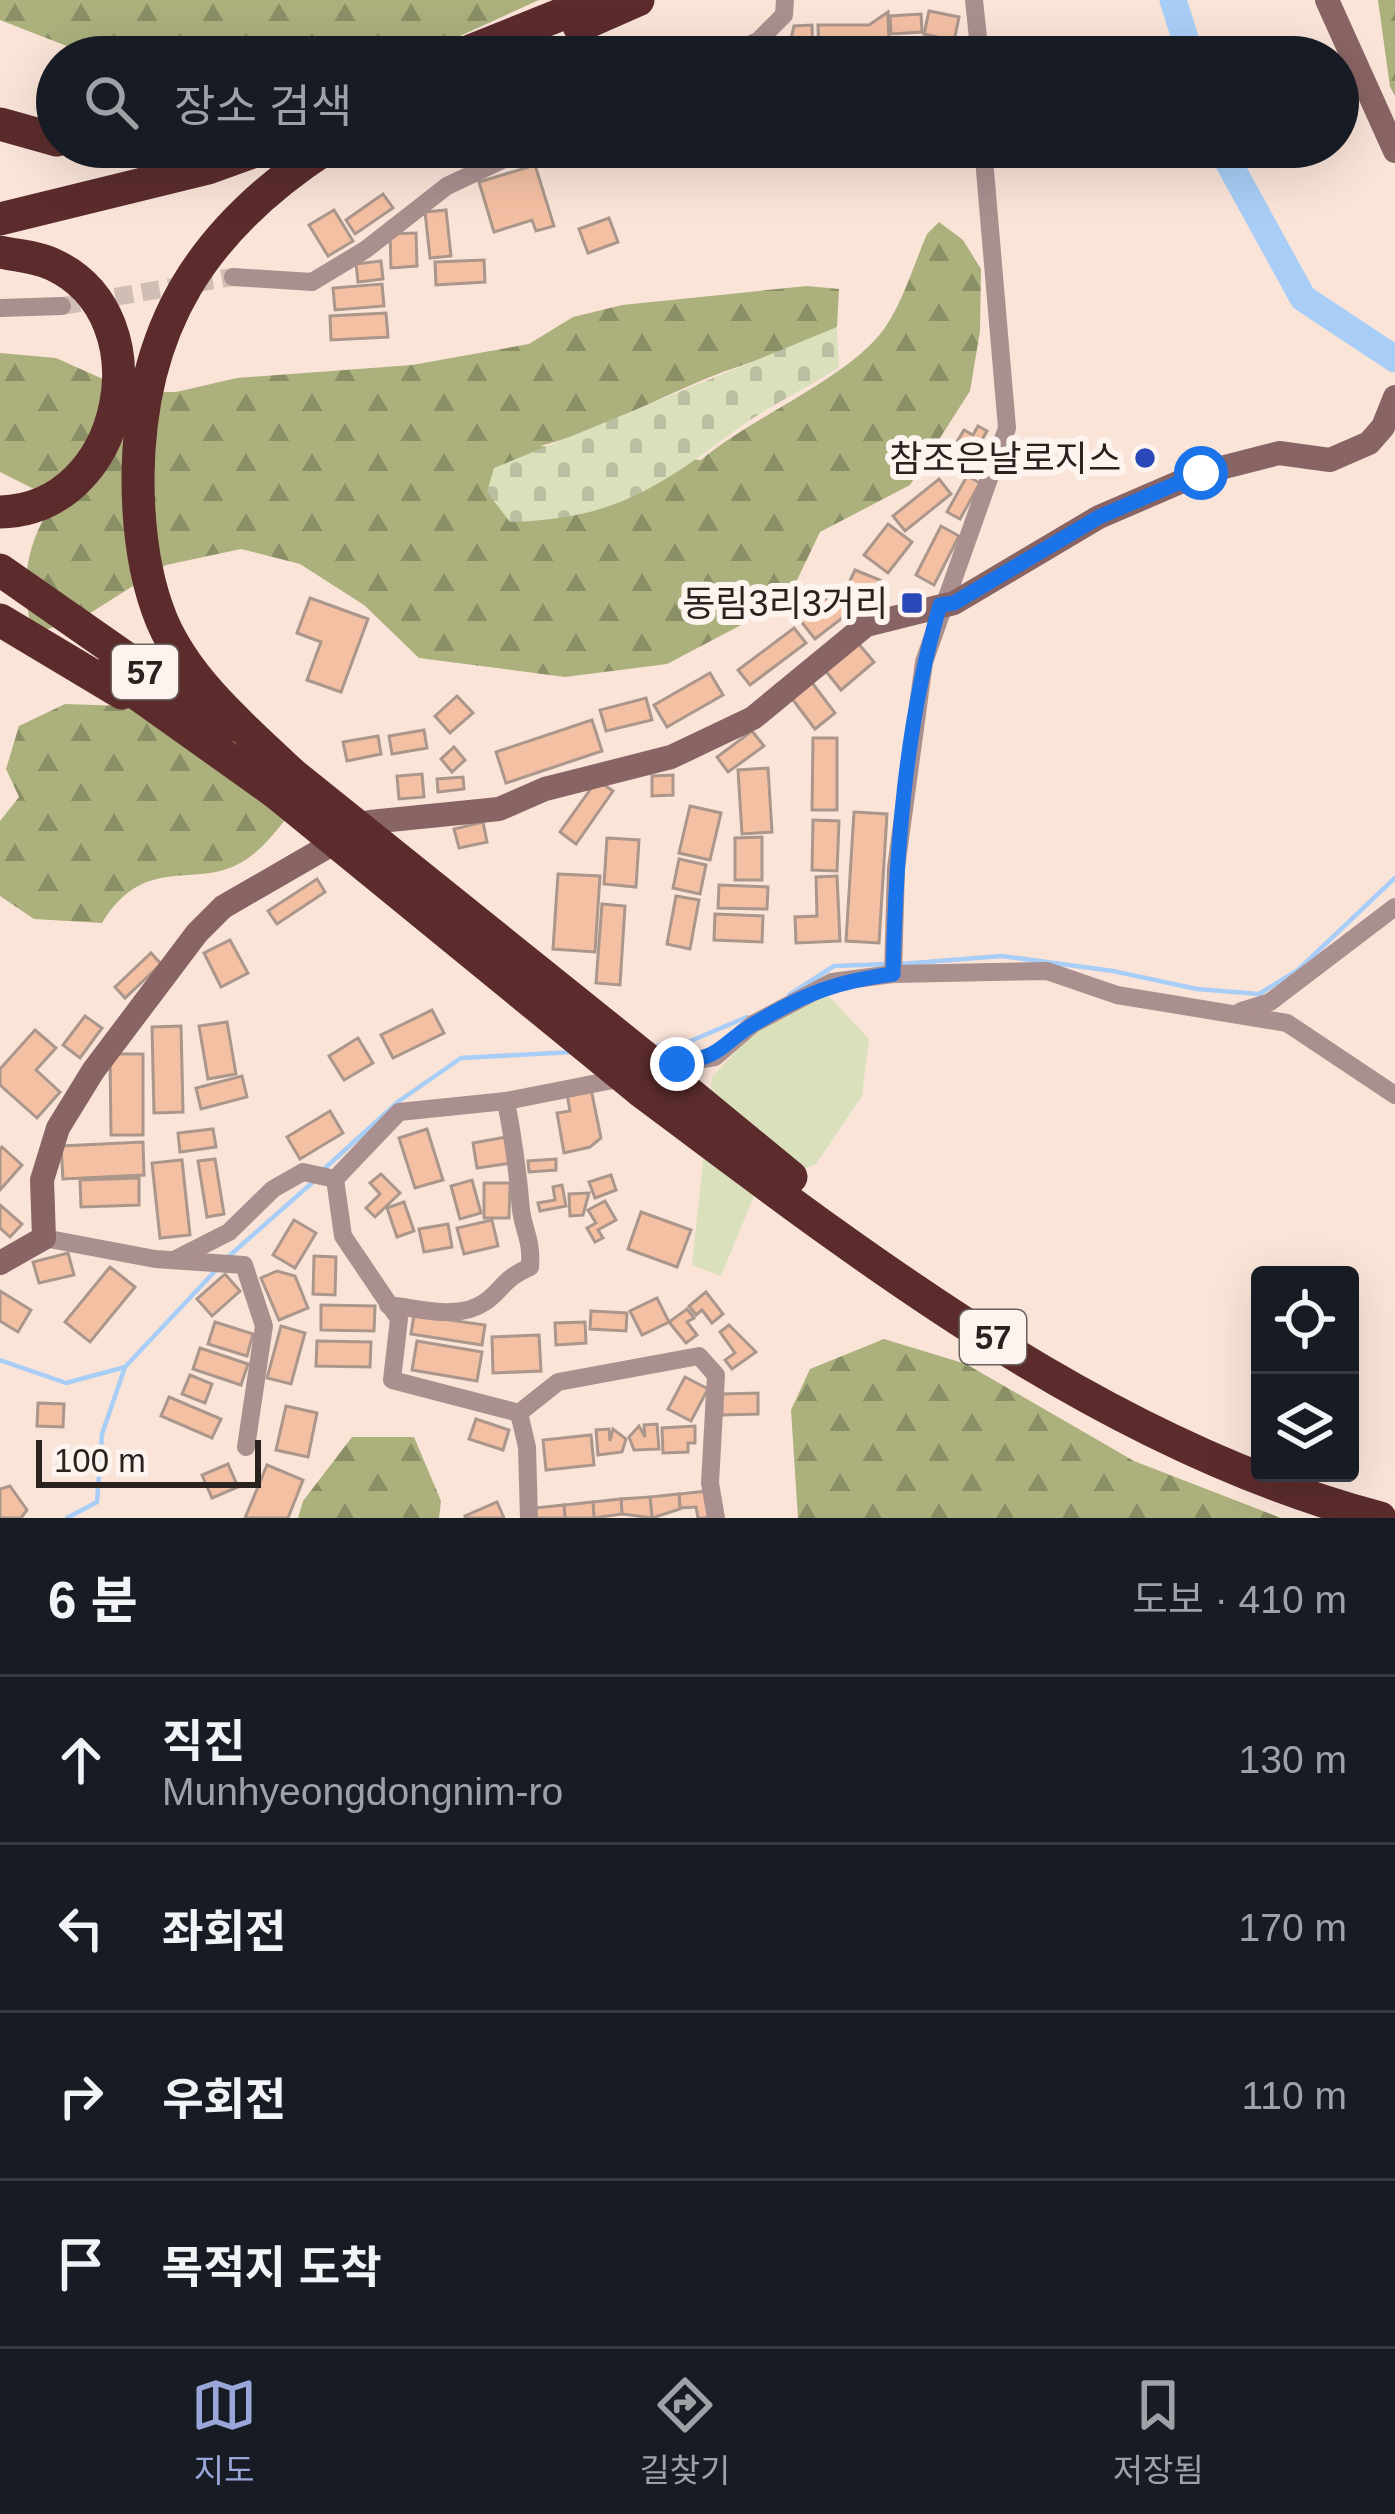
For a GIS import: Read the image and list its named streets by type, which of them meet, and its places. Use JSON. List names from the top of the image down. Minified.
{"streets":{"highway":["57"]},"places":{"other":["참조은날로지스"],"transit":["동림3리3거리"]},"scale_bar":"100 m","page":{"search":"장소 검색","scale":"100 m","heading":["6 분","도보 · 410 m"],"list":[["직진","Munhyeongdongnim-ro","130 m"],["좌회전","170 m"],["우회전","110 m"],"목적지 도착"],"nav":["지도","길찾기","저장됨"]}}
